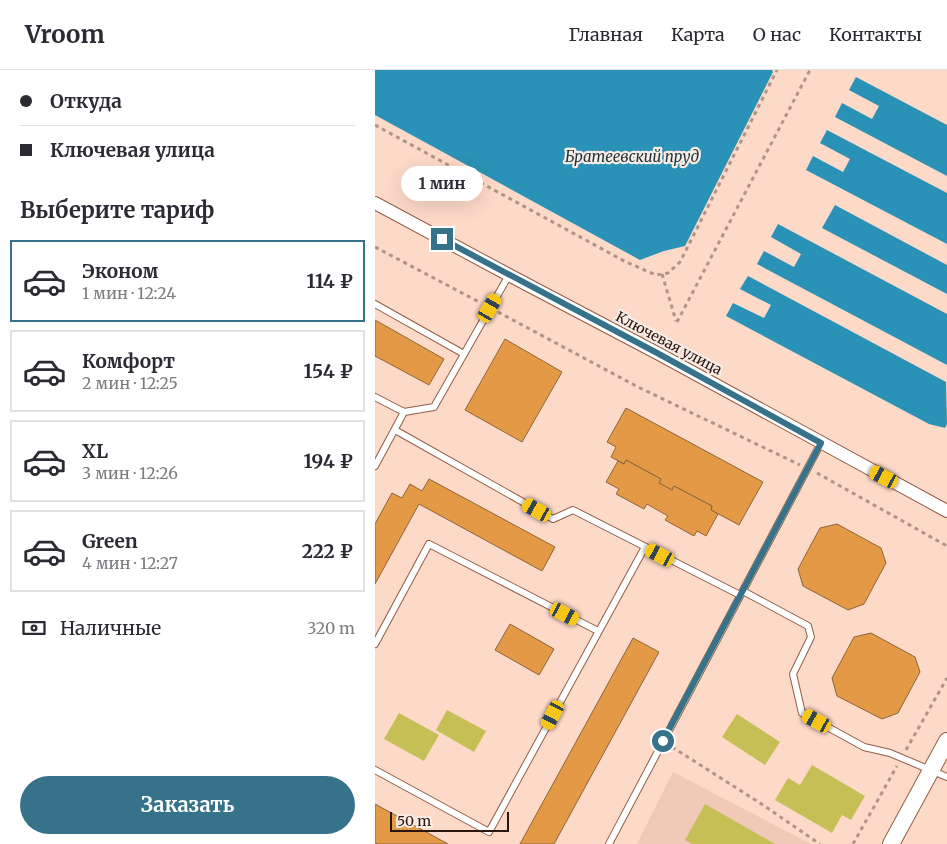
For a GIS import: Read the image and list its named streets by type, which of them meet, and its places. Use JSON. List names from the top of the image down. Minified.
{"streets":{"street":["Ключевая улица"]},"water":["Братеевский пруд"],"scale_bar":"50 m","page":{"header":"Vroom","nav":["Главная","Карта","О нас","Контакты"],"banner":["Откуда","Ключевая улица"],"bubble":"1 мин","heading":"Выберите тариф","list":[{"name":"Эконом","note":"1 мин · 12:24","value":"114 ₽"},{"name":"Комфорт","note":"2 мин · 12:25","value":"154 ₽"},{"name":"XL","note":"3 мин · 12:26","value":"194 ₽"},{"name":"Green","note":"4 мин · 12:27","value":"222 ₽"}],"pay":["Наличные","320 m"],"buttons":"Заказать","scale":"50 m"}}
